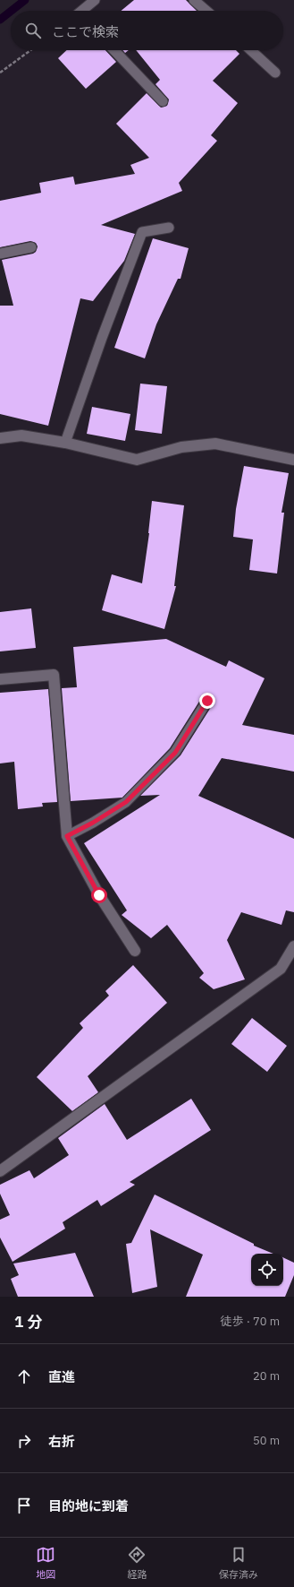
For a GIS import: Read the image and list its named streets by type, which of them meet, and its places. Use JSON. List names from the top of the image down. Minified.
{"page":{"search":"ここで検索","heading":["1 分","徒歩 · 70 m"],"list":[["直進","20 m"],["右折","50 m"],"目的地に到着"],"nav":["地図","経路","保存済み"]}}
